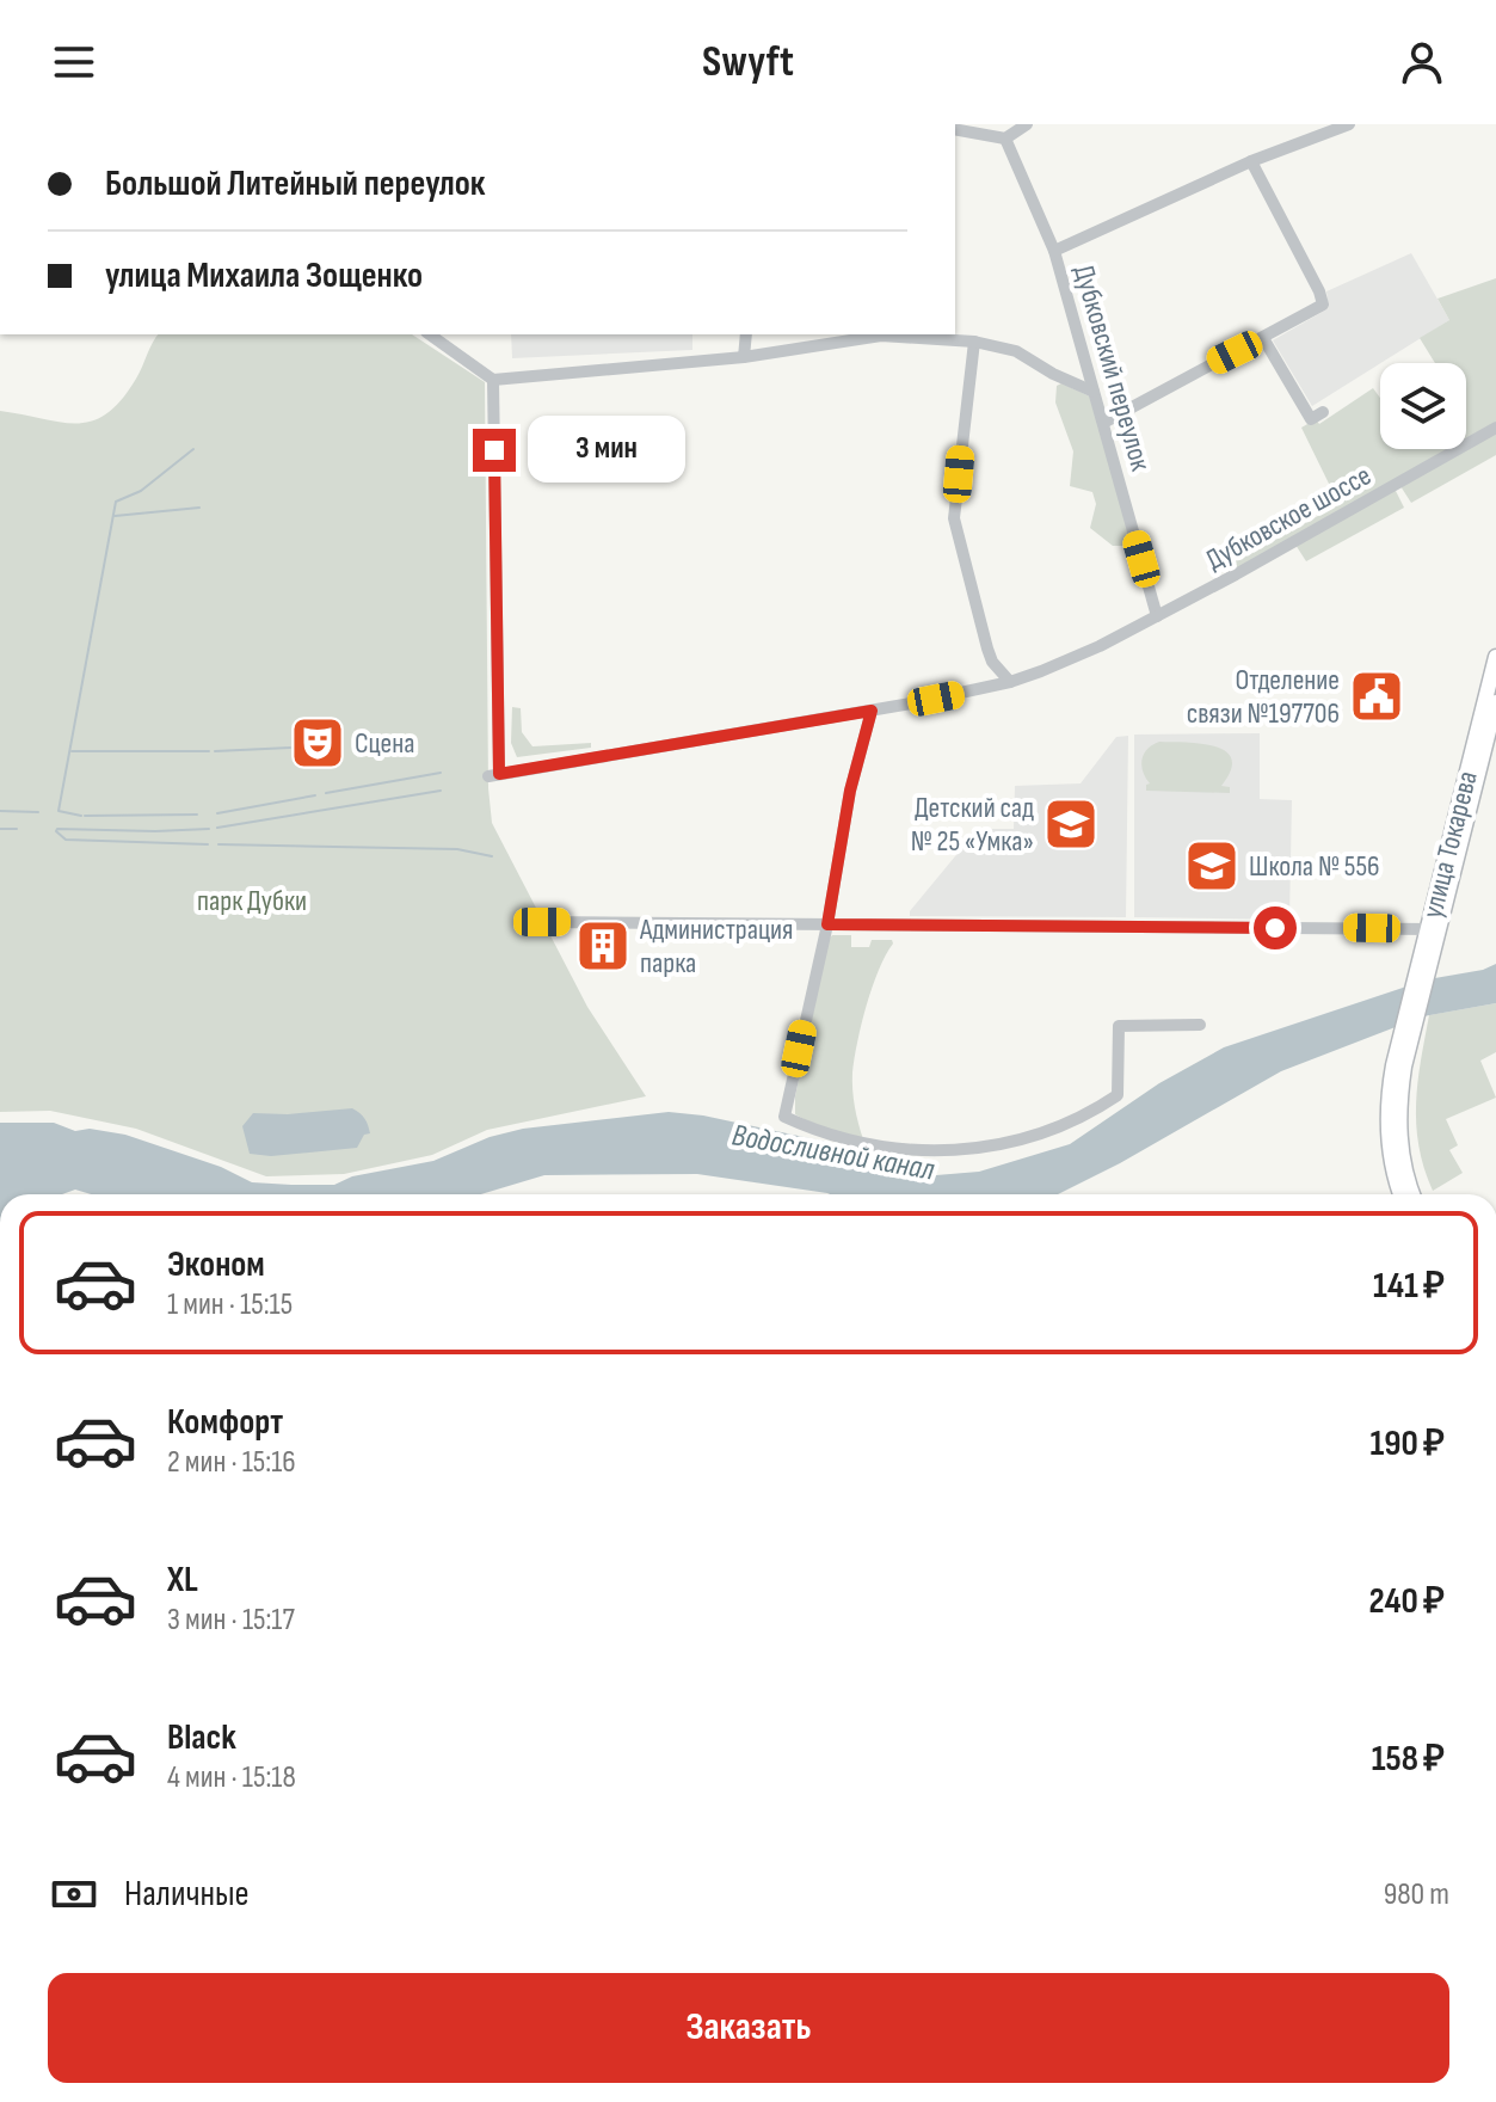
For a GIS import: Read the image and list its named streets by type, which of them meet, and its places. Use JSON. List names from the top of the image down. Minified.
{"streets":{"main road":["улица Токарева"],"street":["Дубковский переулок","Дубковское шоссе"]},"crossings":[["Дубковский переулок","Дубковское шоссе"]],"water":["Водосливной канал"],"parks":["парк Дубки"],"places":{"public building":["Отделение связи №197706"],"theatre":["Сцена"],"school or university":["Детский сад № 25 «Умка»","Школа № 556"],"building":["Администрация парка"]},"page":{"header":"Swyft","banner":["Большой Литейный переулок","улица Михаила Зощенко"],"bubble":"3 мин","list":[{"name":"Эконом","note":"1 мин · 15:15","value":"141 ₽"},{"name":"Комфорт","note":"2 мин · 15:16","value":"190 ₽"},{"name":"XL","note":"3 мин · 15:17","value":"240 ₽"},{"name":"Black","note":"4 мин · 15:18","value":"158 ₽"}],"pay":["Наличные","980 m"],"buttons":"Заказать"}}
